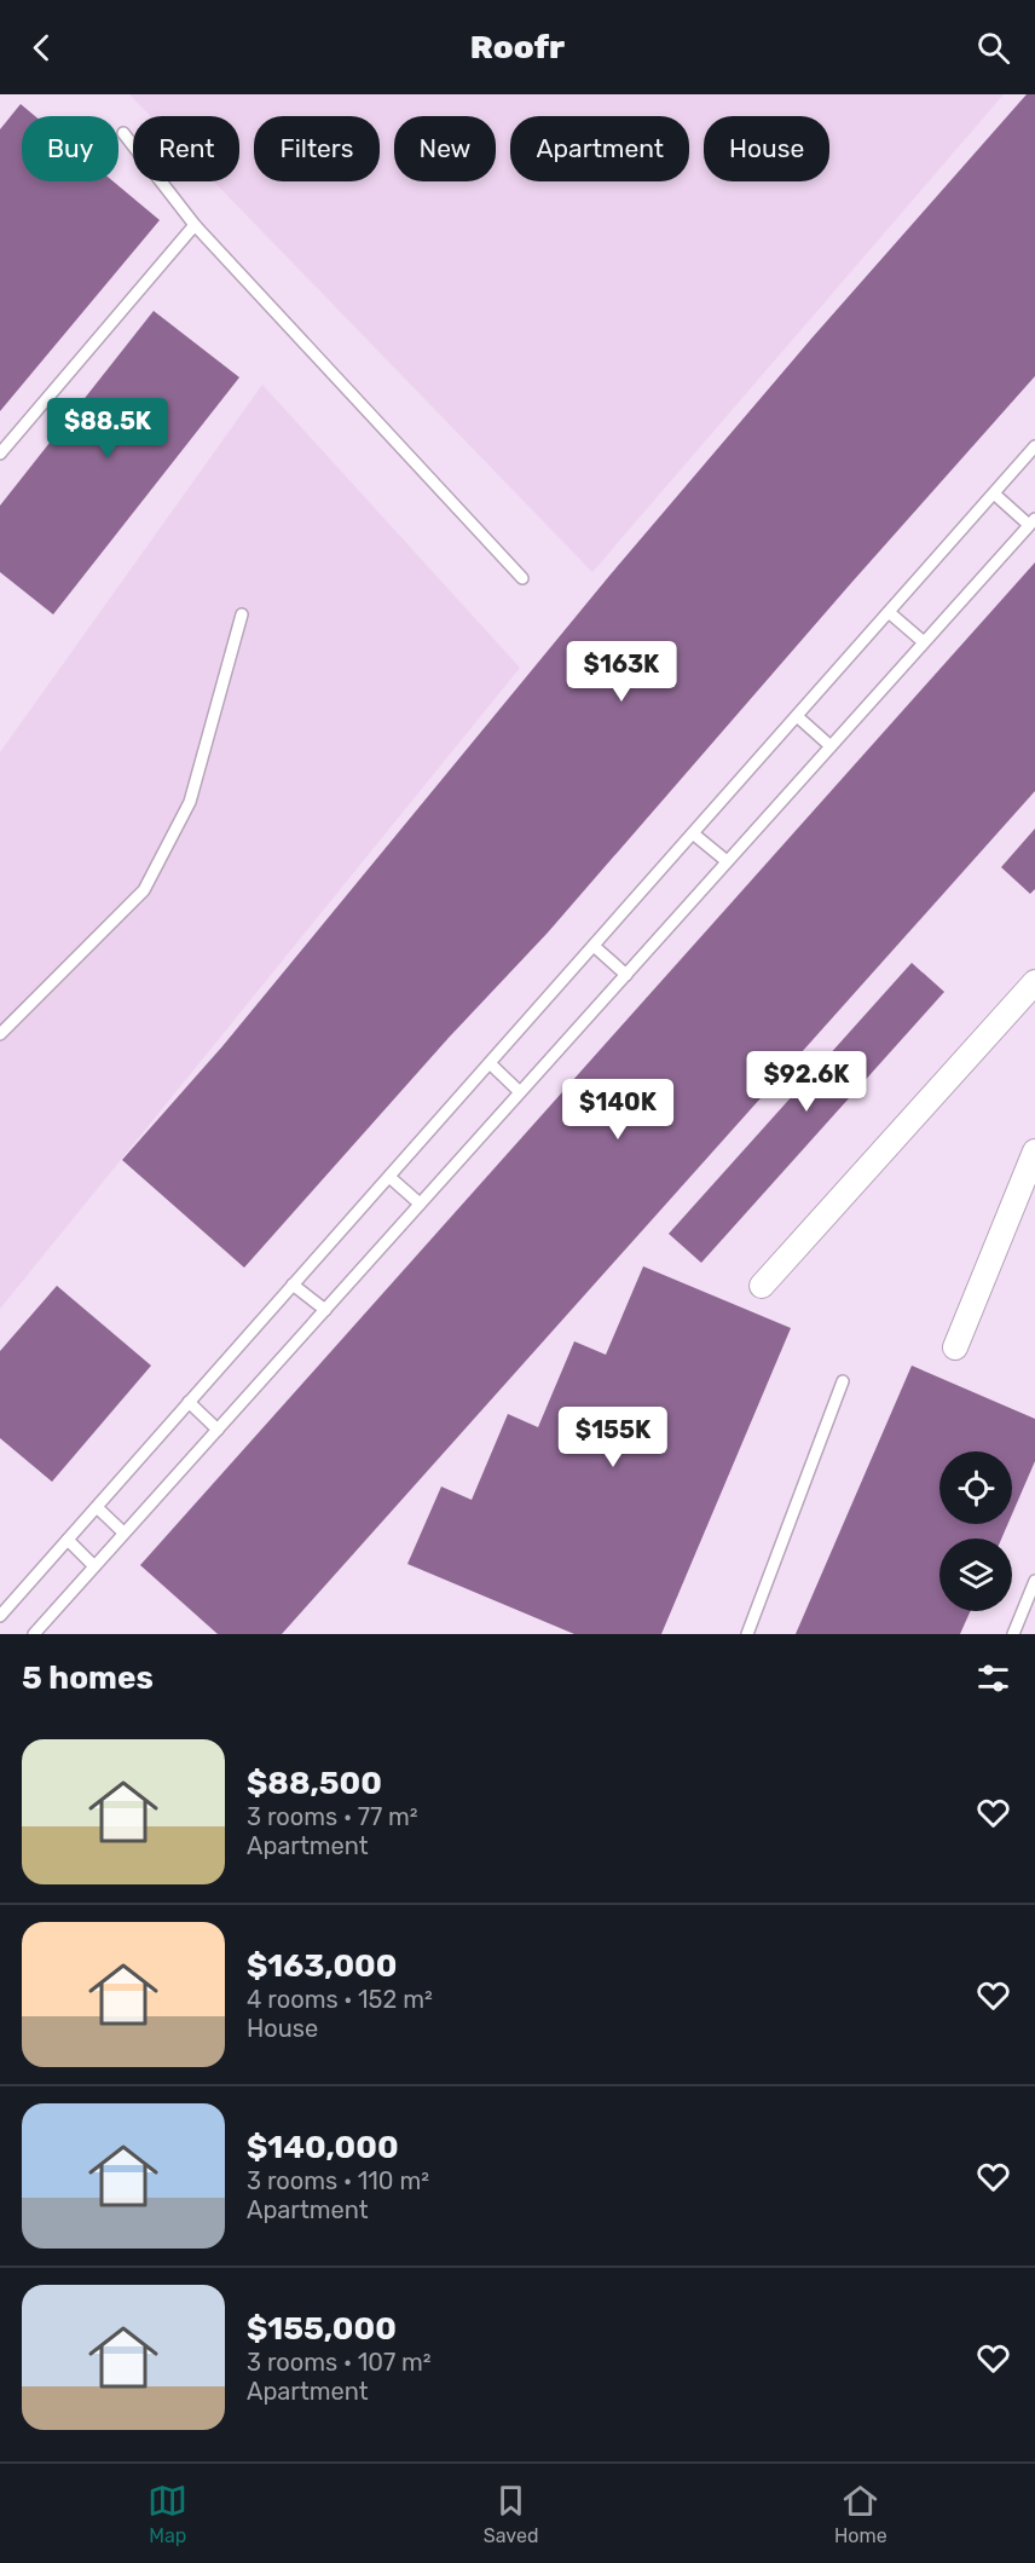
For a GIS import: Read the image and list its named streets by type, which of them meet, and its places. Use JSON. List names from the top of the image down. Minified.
{"page":{"header":"Roofr","chip":["Buy","Rent","Filters","New","Apartment","House"],"price":["$88.5K","$163K","$92.6K","$140K","$155K"],"heading":"5 homes","list":[{"name":"$88,500","note":"3 rooms · 77 m² · Apartment"},{"name":"$163,000","note":"4 rooms · 152 m² · House"},{"name":"$140,000","note":"3 rooms · 110 m² · Apartment"},{"name":"$155,000","note":"3 rooms · 107 m² · Apartment"}],"tabs":["Map","Saved","Home"]}}
